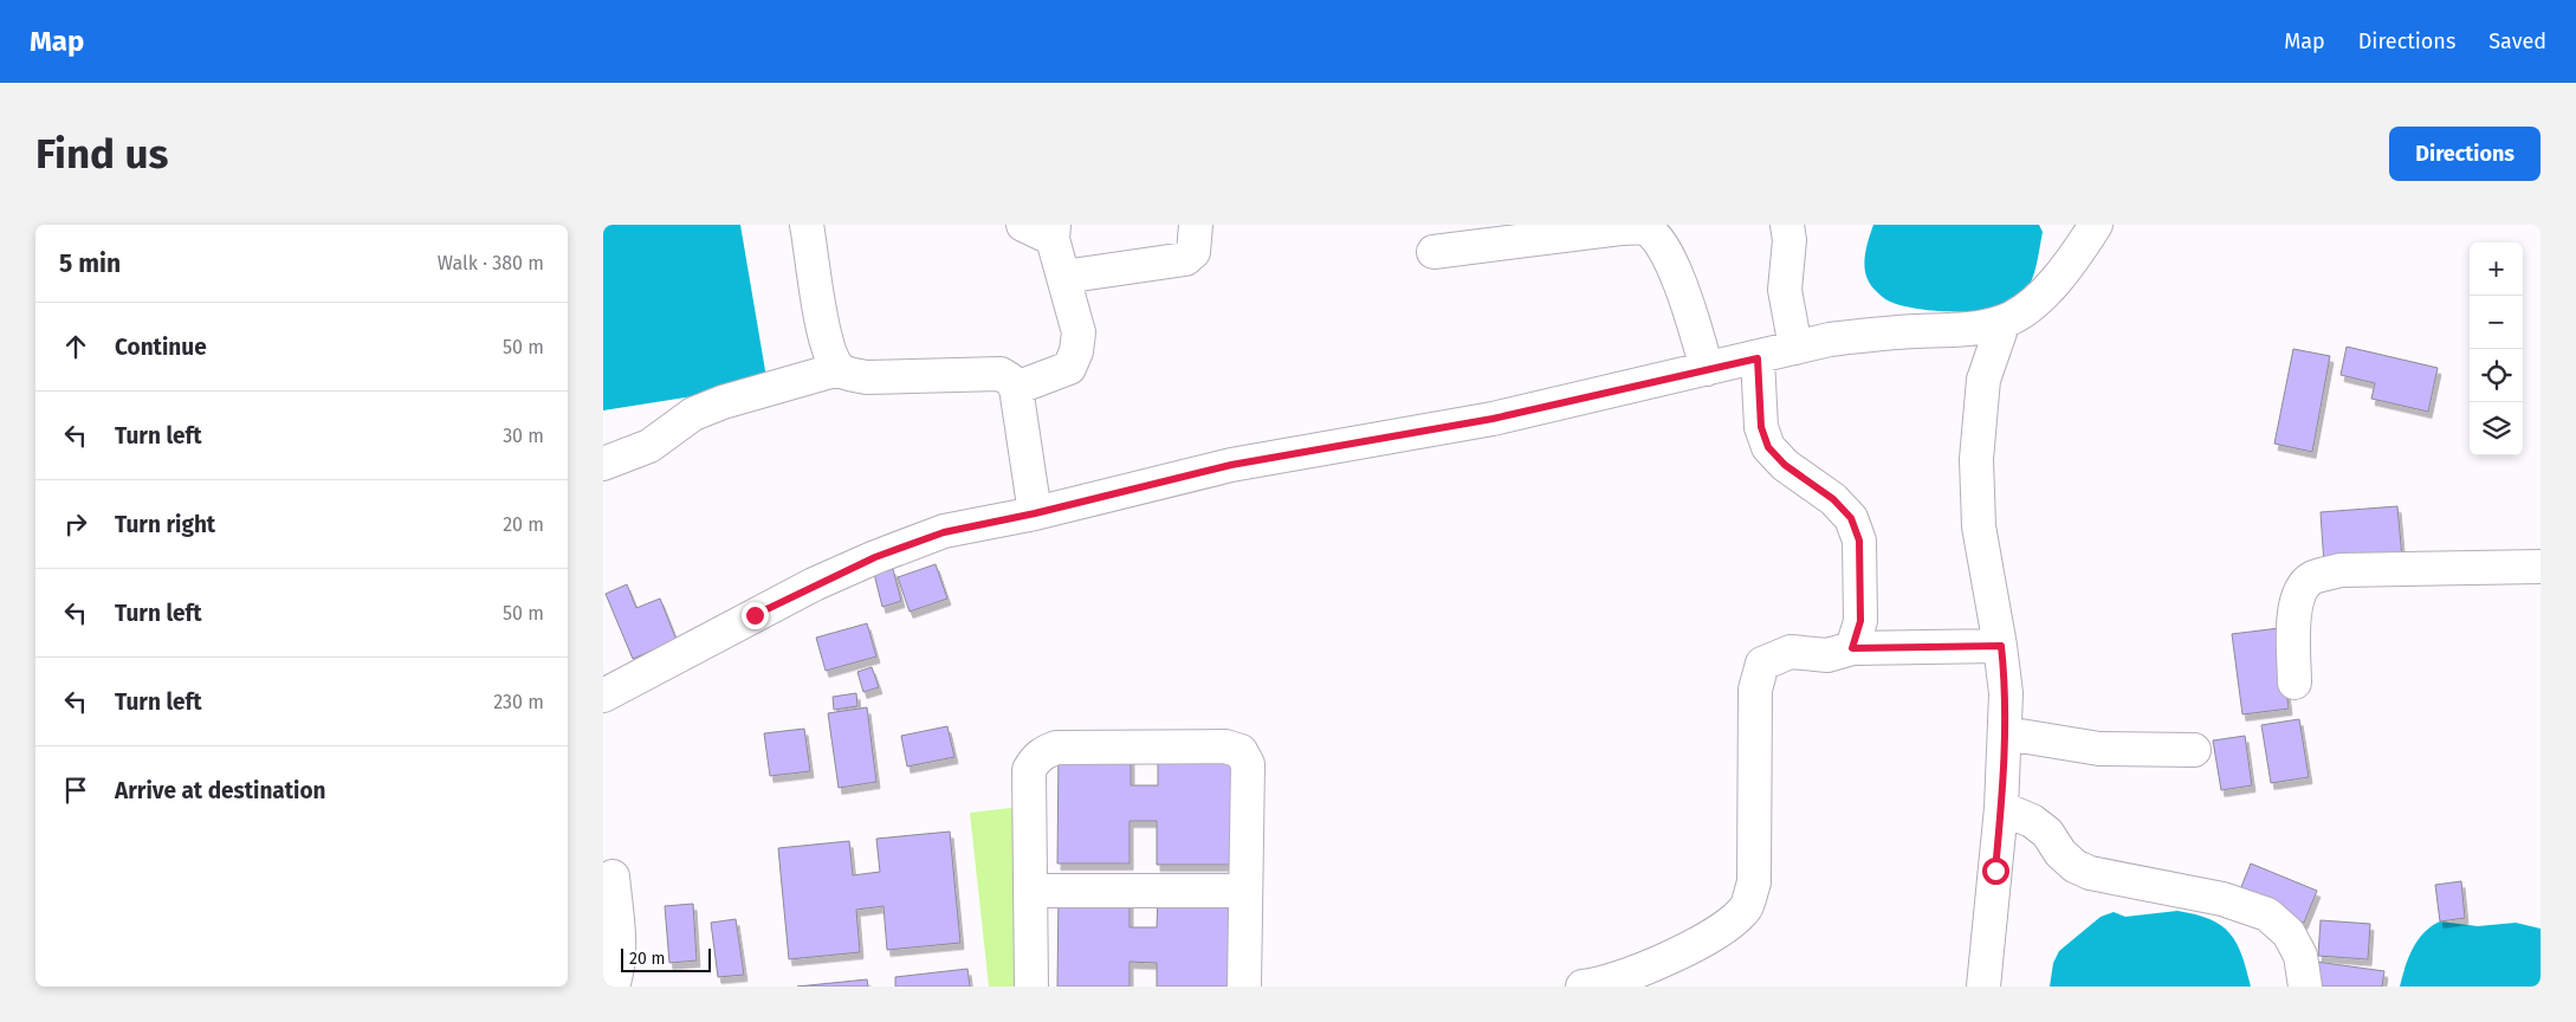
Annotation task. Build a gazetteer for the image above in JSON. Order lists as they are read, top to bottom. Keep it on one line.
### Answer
{"scale_bar":"20 m","page":{"header":"Map","nav":["Map","Directions","Saved"],"buttons":"Directions","title":"Find us","heading":["5 min","Walk · 380 m"],"map_buttons":["+","−"],"list":[["Continue","50 m"],["Turn left","30 m"],["Turn right","20 m"],["Turn left","50 m"],["Turn left","230 m"],"Arrive at destination"],"scale":"20 m"}}
